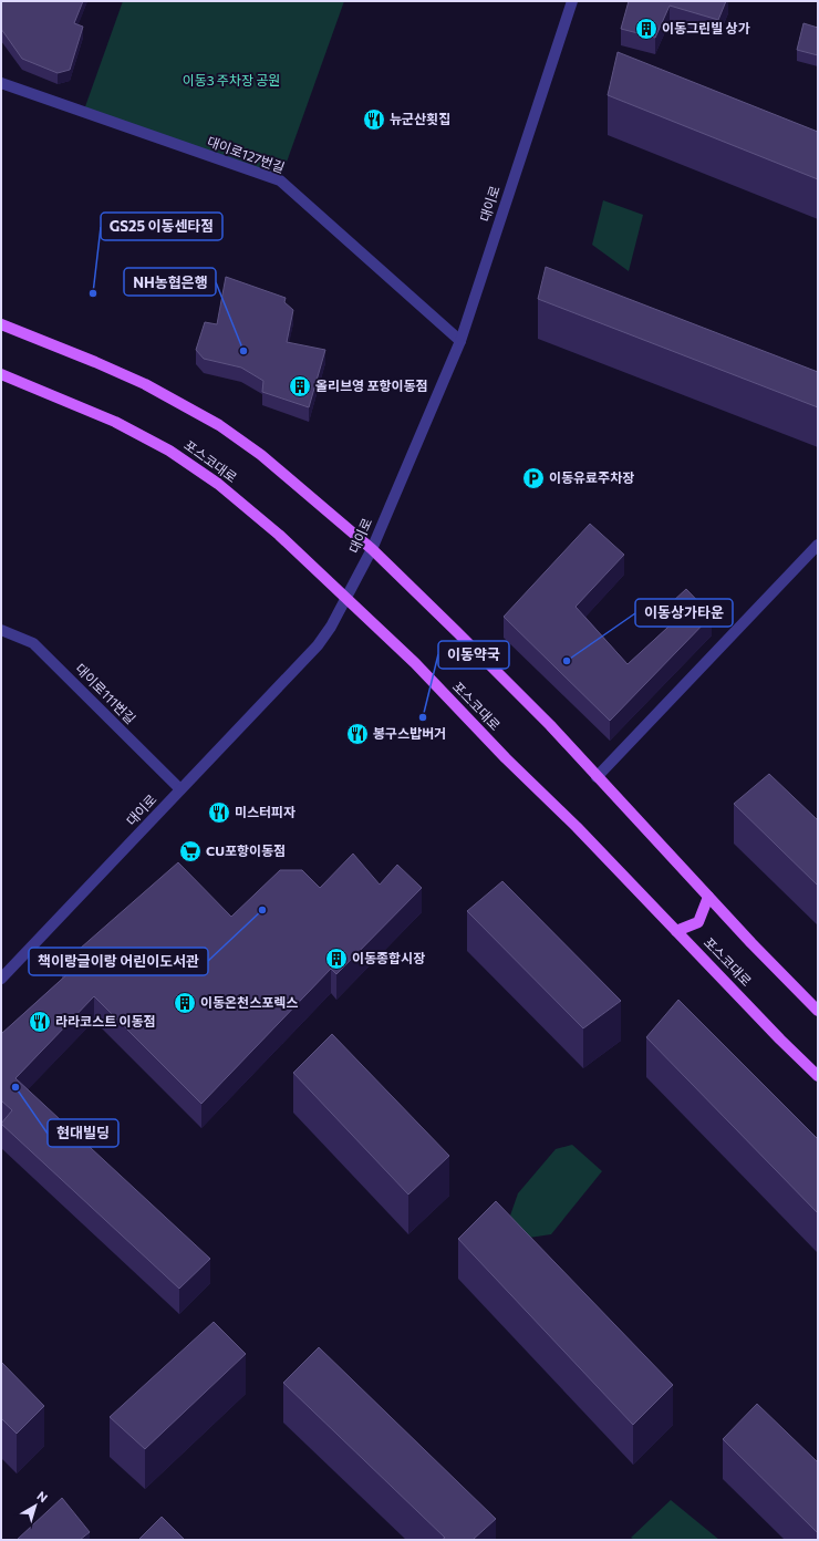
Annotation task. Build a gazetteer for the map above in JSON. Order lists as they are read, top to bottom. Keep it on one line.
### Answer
{"streets":{"main road":["포스코대로"],"street":["대이로127번길","대이로","대이로111번길"]},"crossings":[["대이로127번길","대이로"],["대이로","포스코대로"],["대이로","대이로111번길"]],"parks":["이동3 주차장 공원"],"places":{"building":["이동그린빌 상가","올리브영 포항이동점","이동종합시장","이동온천스포렉스"],"restaurant":["뉴군산횟집","봉구스밥버거","미스터피자","라라코스트 이동점"],"other":["GS25 이동센타점","NH농협은행","이동상가타운","이동약국","책이랑글이랑 어린이도서관","현대빌딩"],"parking":["이동유료주차장"],"supermarket":["CU포항이동점"]},"north":"top right"}
